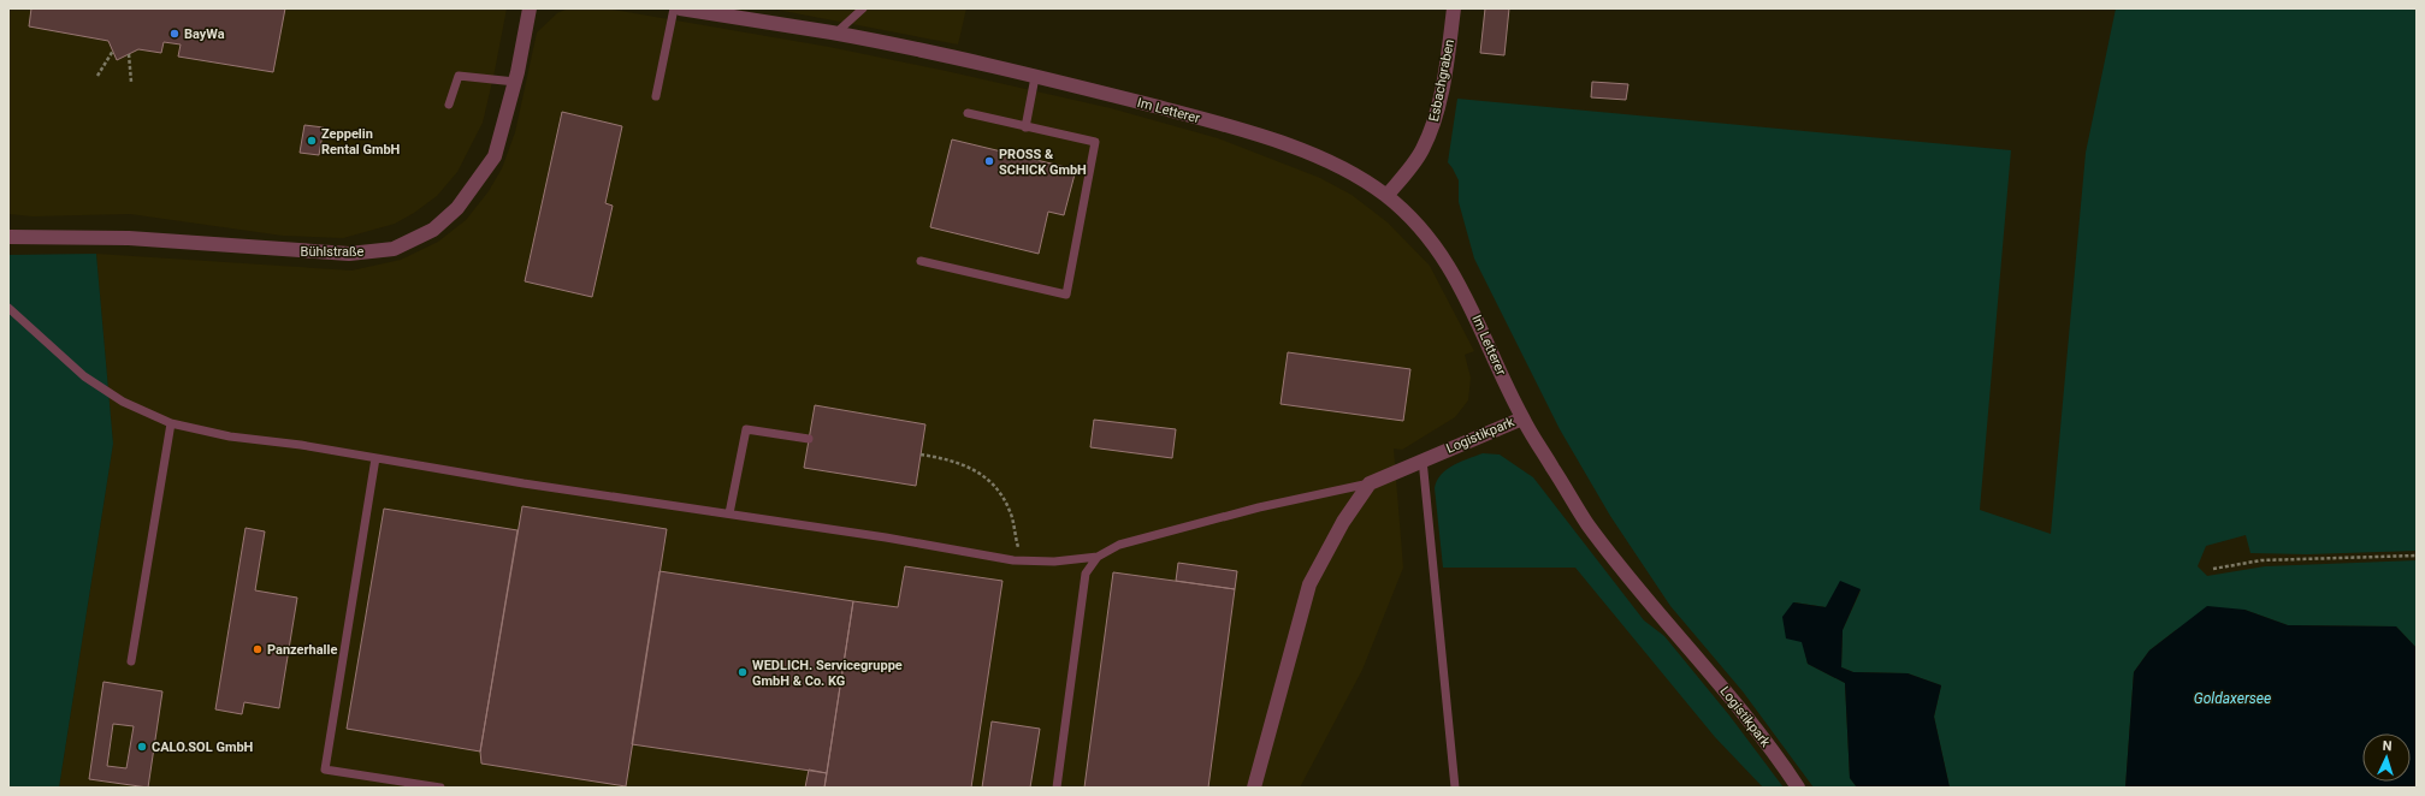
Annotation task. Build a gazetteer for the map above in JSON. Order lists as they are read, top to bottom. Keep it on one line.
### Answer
{"streets":{"street":["Esbachgraben","Im Letterer","Bühlstraße","Logistikpark"]},"crossings":[["Esbachgraben","Im Letterer"],["Im Letterer","Logistikpark"]],"water":["Goldaxersee"],"places":["BayWa","Zeppelin Rental GmbH","PROSS & SCHICK GmbH","Panzerhalle","WEDLICH. Servicegruppe GmbH & Co. KG","CALO.SOL GmbH"],"north":"top"}
